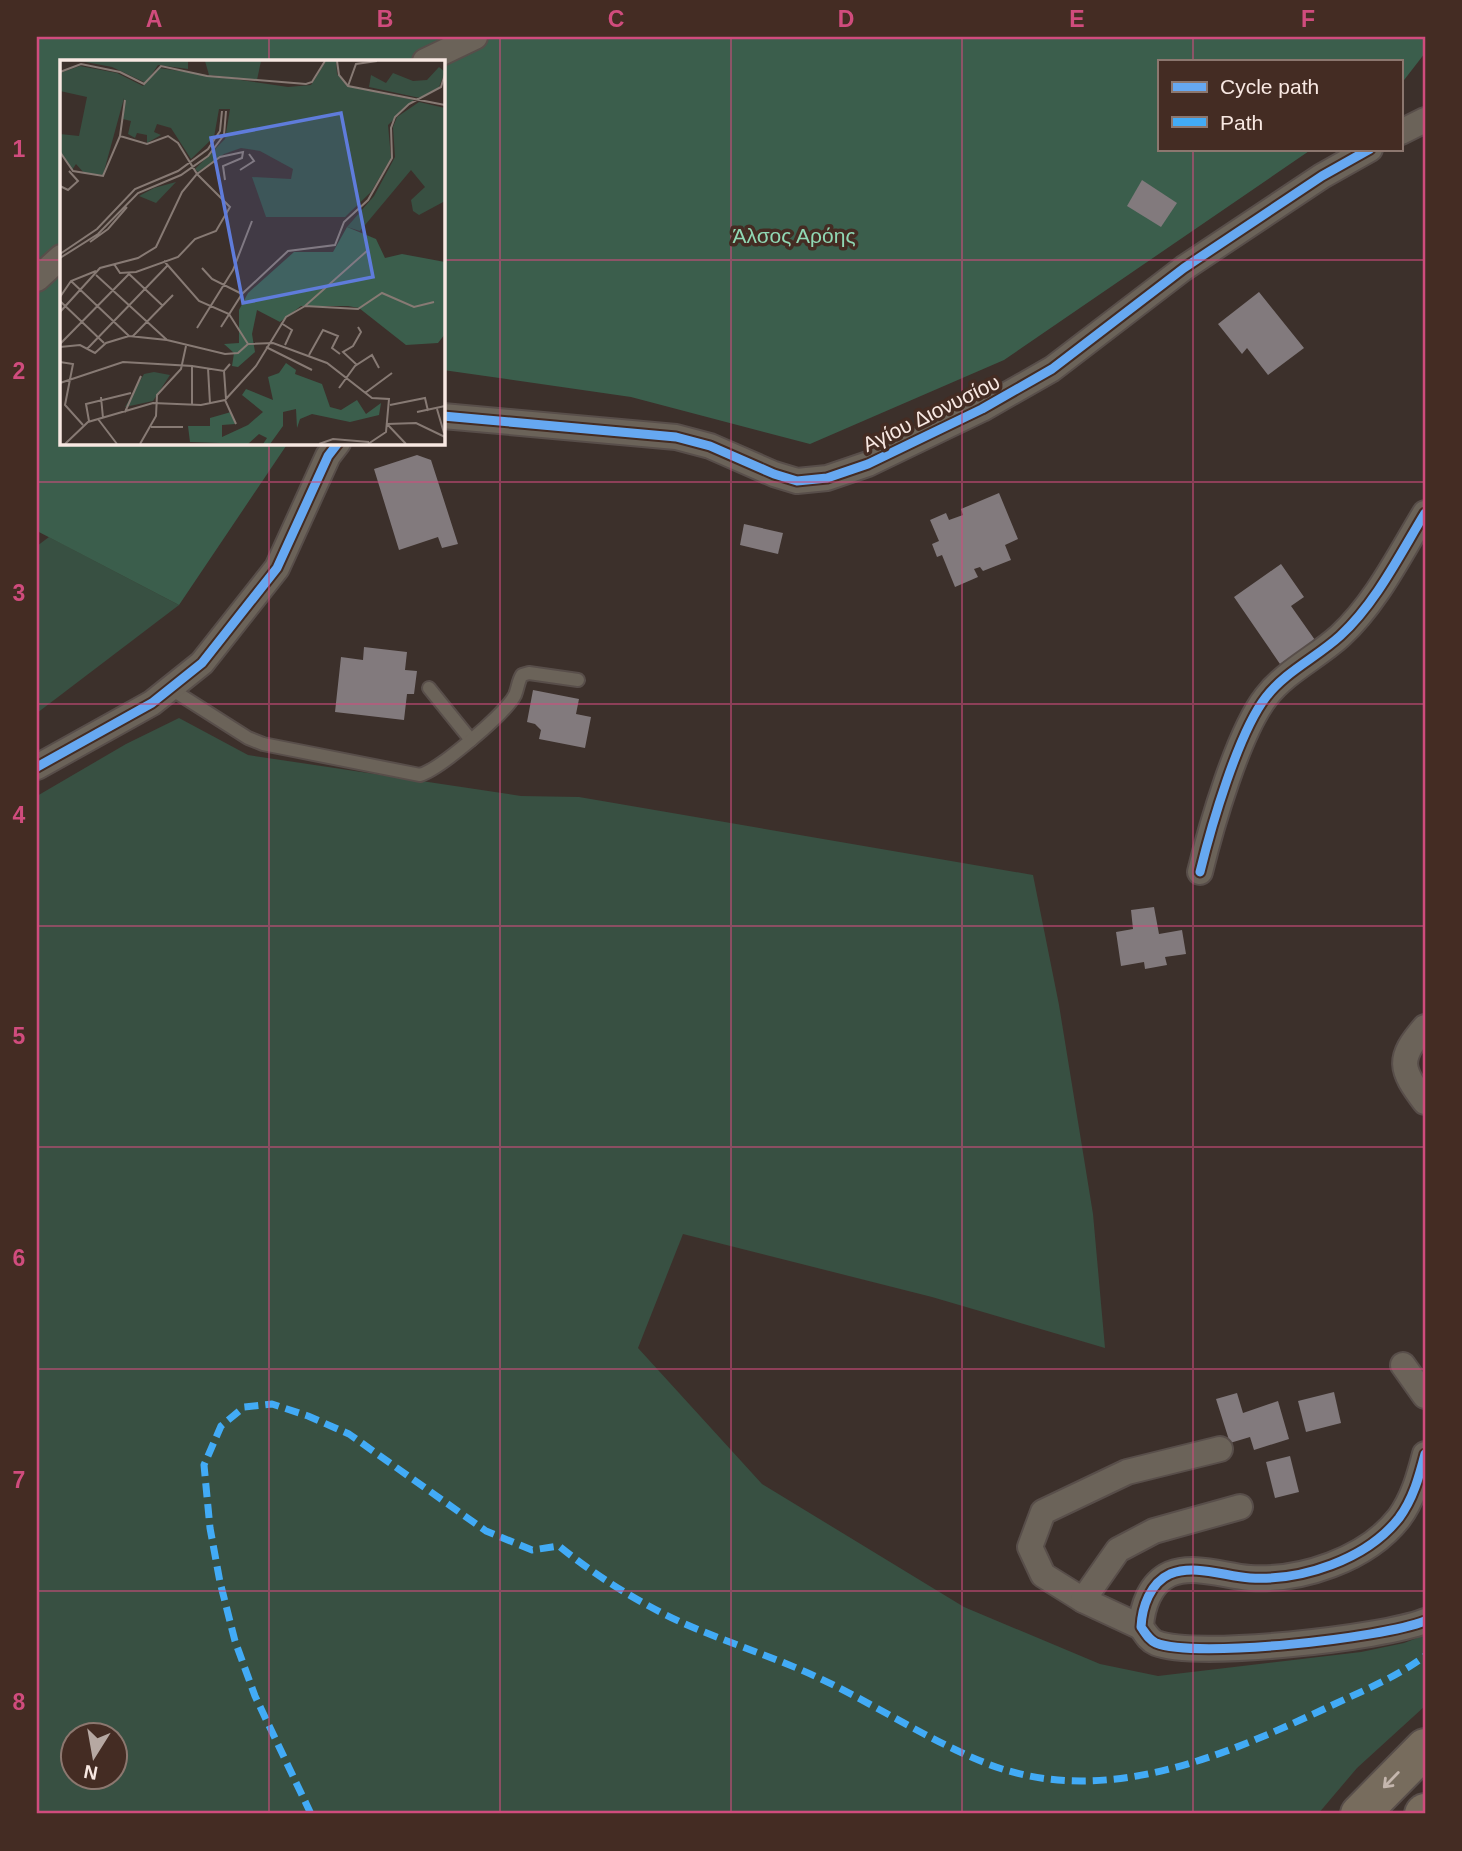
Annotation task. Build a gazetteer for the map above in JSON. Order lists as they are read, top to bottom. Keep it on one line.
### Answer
{"streets":{"street":["Αγίου Διονυσίου"]},"parks":["Άλσος Αρόης"],"legend":["Cycle path","Path"],"north":"bottom","grid":{"columns":["A","B","C","D","E","F"],"rows":["1","2","3","4","5","6","7","8"]}}
